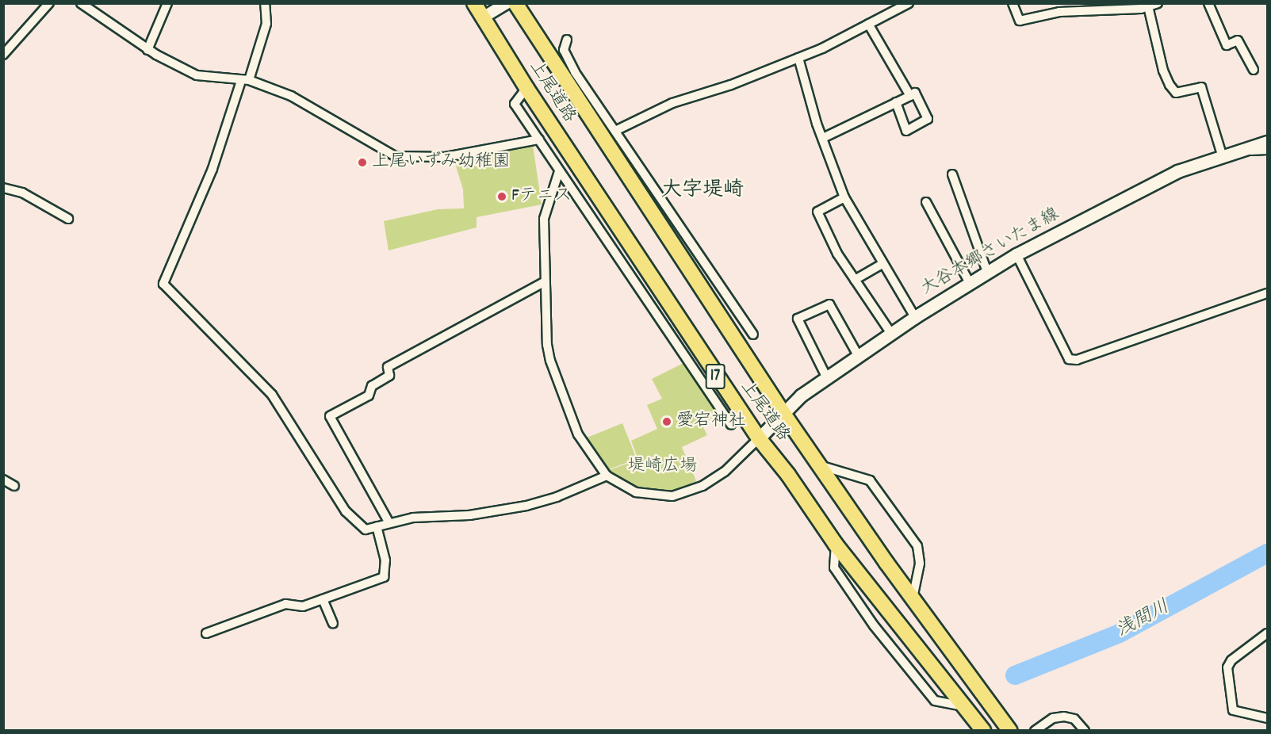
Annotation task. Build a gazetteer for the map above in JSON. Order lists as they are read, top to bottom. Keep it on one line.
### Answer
{"streets":{"highway":["上尾道路","17"],"main road":["大谷本郷さいたま線"]},"crossings":[["上尾道路","大谷本郷さいたま線"]],"districts":["大字堤崎"],"water":["浅間川"],"parks":["堤崎広場"],"places":["上尾いずみ幼稚園","Fテニス","愛宕神社"]}
